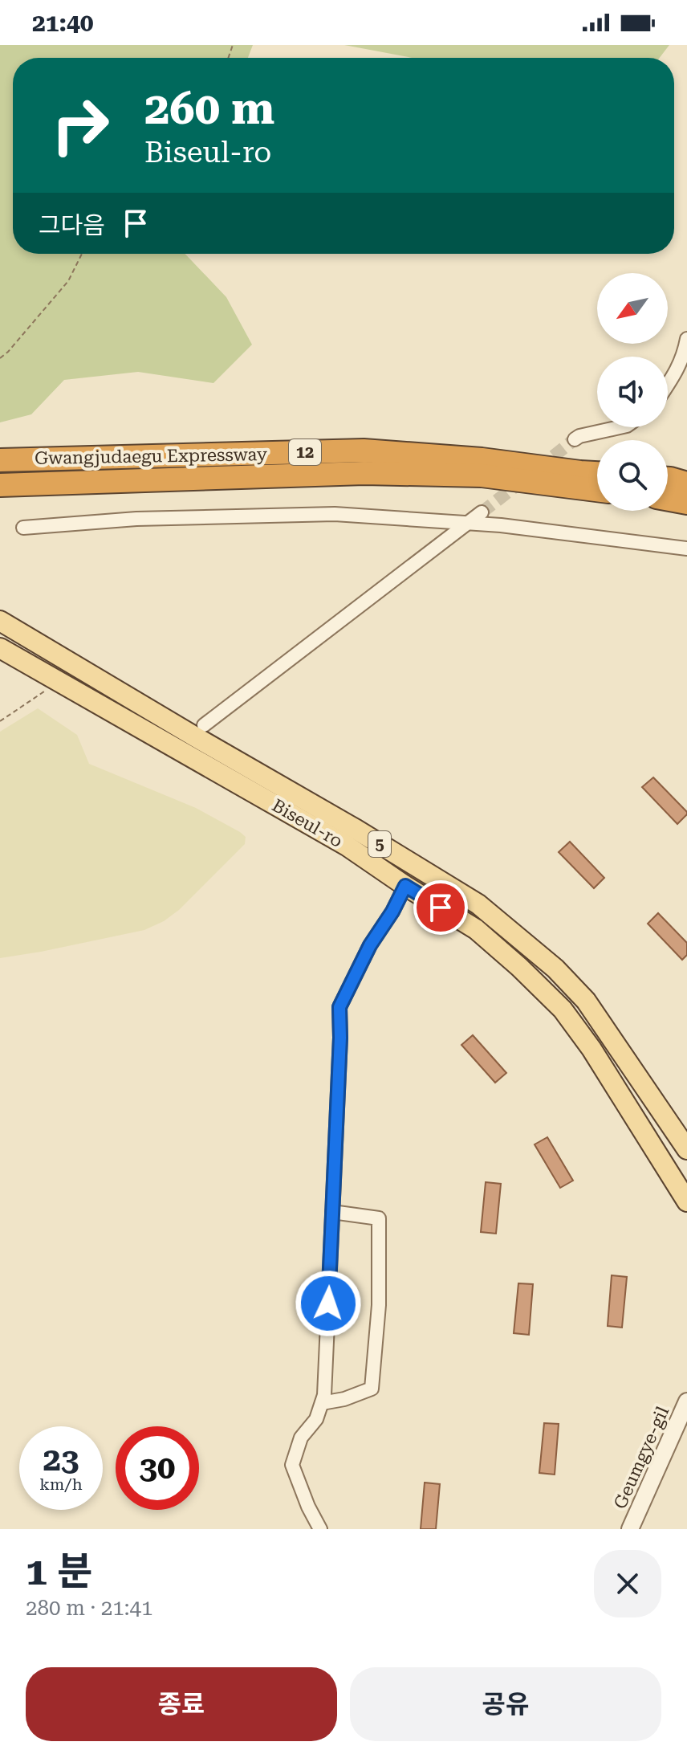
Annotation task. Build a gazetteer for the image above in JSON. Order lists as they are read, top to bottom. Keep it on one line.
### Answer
{"streets":{"highway":["12","Gwangjudaegu Expressway"],"main road":["Biseul-ro","5"],"street":["Geumgye-gil"]},"north":"bottom left","page":{"status":"21:40","turn":["260 m","Biseul-ro"],"then":"그다음","speed":"23 km/h","limit":"30","heading":["1 분","280 m · 21:41"],"buttons":["종료","공유"]}}
